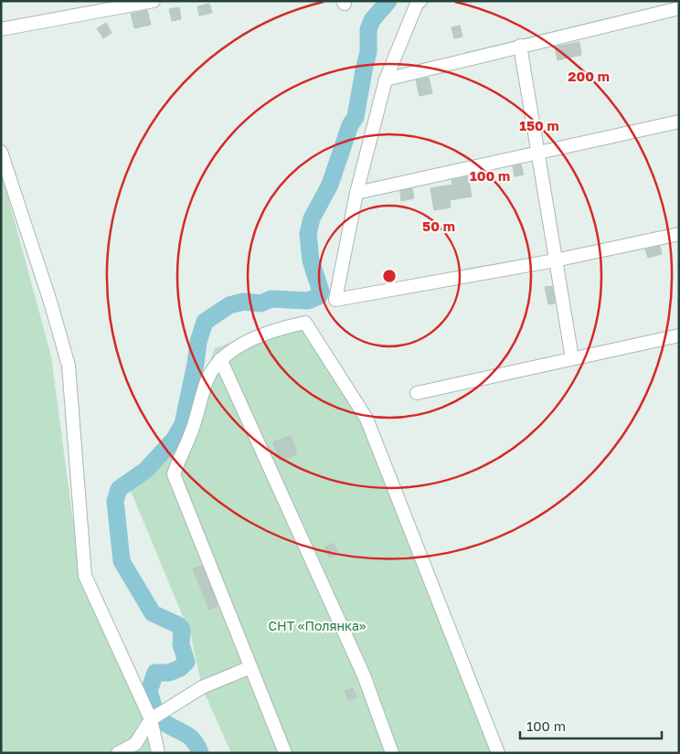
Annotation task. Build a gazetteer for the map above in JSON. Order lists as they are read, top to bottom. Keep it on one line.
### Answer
{"parks":["СНТ «Полянка»"],"scale_bar":"100 m","rings":["200 m","150 m","100 m","50 m"]}
